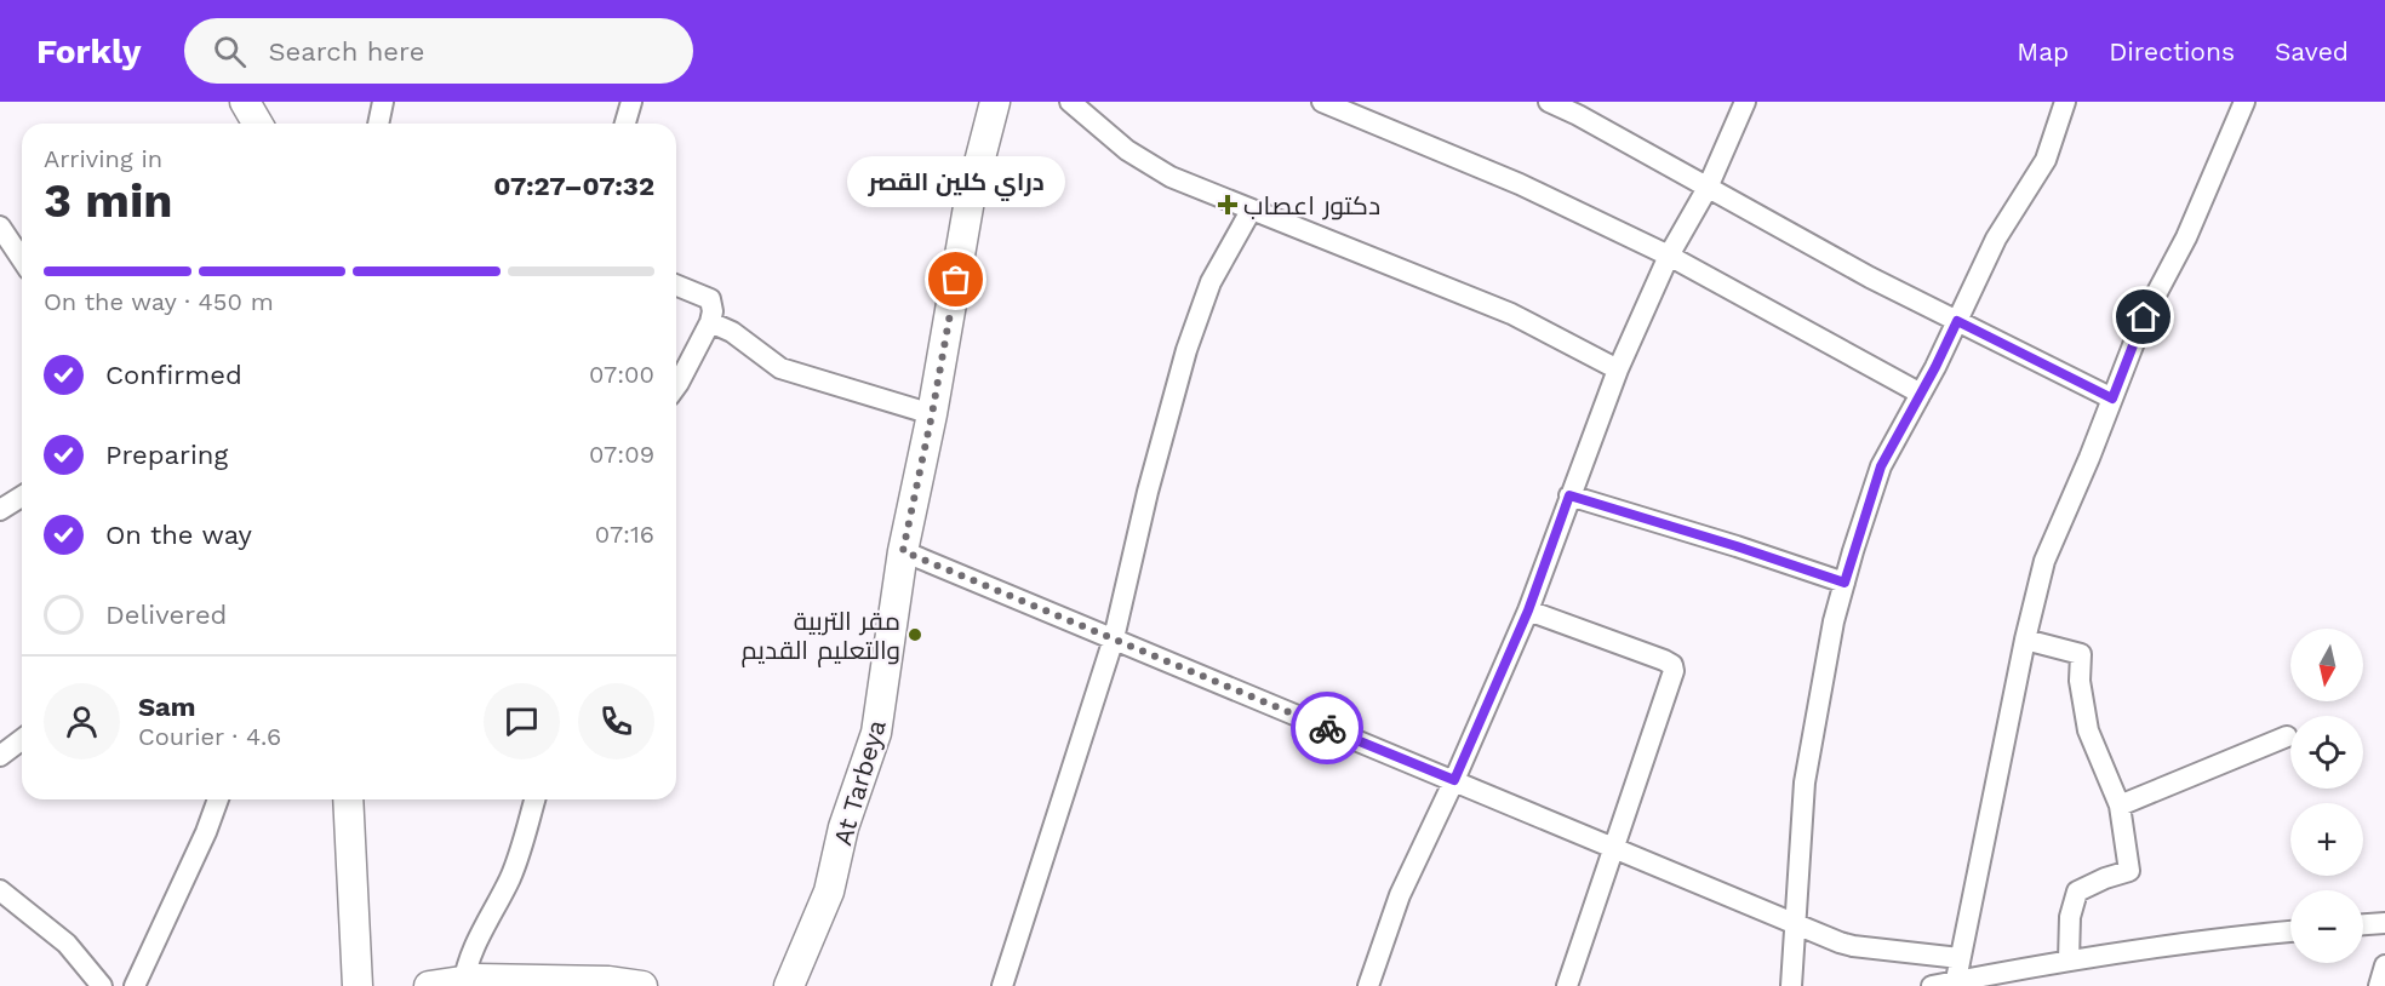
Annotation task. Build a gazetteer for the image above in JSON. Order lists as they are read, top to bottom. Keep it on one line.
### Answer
{"streets":{"street":["At Tarbeya"]},"places":{"health":["دكتور اعصاب"],"other":["دراي كلين القصر","مقر التربية والتعليم القديم"]},"north":"bottom","page":{"header":"Forkly","search":"Search here","nav":["Map","Directions","Saved"],"heading":["3 min","Arriving in","07:27–07:32"],"panel":["Sam","Courier · 4.6"],"bubble":"دراي كلين القصر","bar":"On the way · 450 m","list":[["Confirmed","07:00"],["Preparing","07:09"],["On the way","07:16"],"Delivered"],"map_buttons":["+","−"]}}
